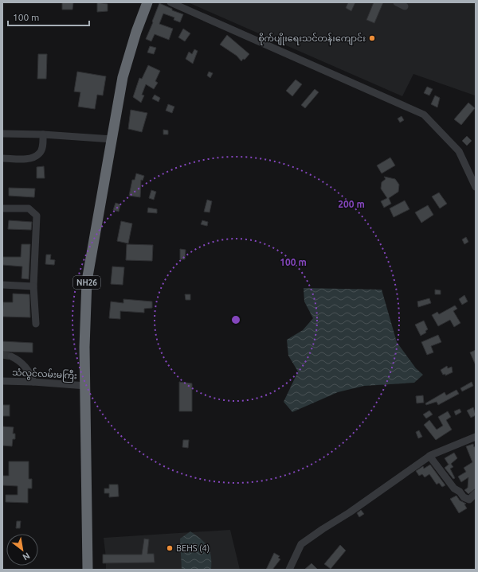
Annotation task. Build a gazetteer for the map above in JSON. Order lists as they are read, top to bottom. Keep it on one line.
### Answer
{"streets":{"highway":["NH26"],"street":["သံလွင်လမ်းမကြီး"]},"crossings":[["NH26","သံလွင်လမ်းမကြီး"]],"places":["စိုက်ပျိုးရေးသင်တန်းကျောင်း","BEHS (4)"],"scale_bar":"100 m","north":"bottom right","rings":["200 m","100 m"]}
